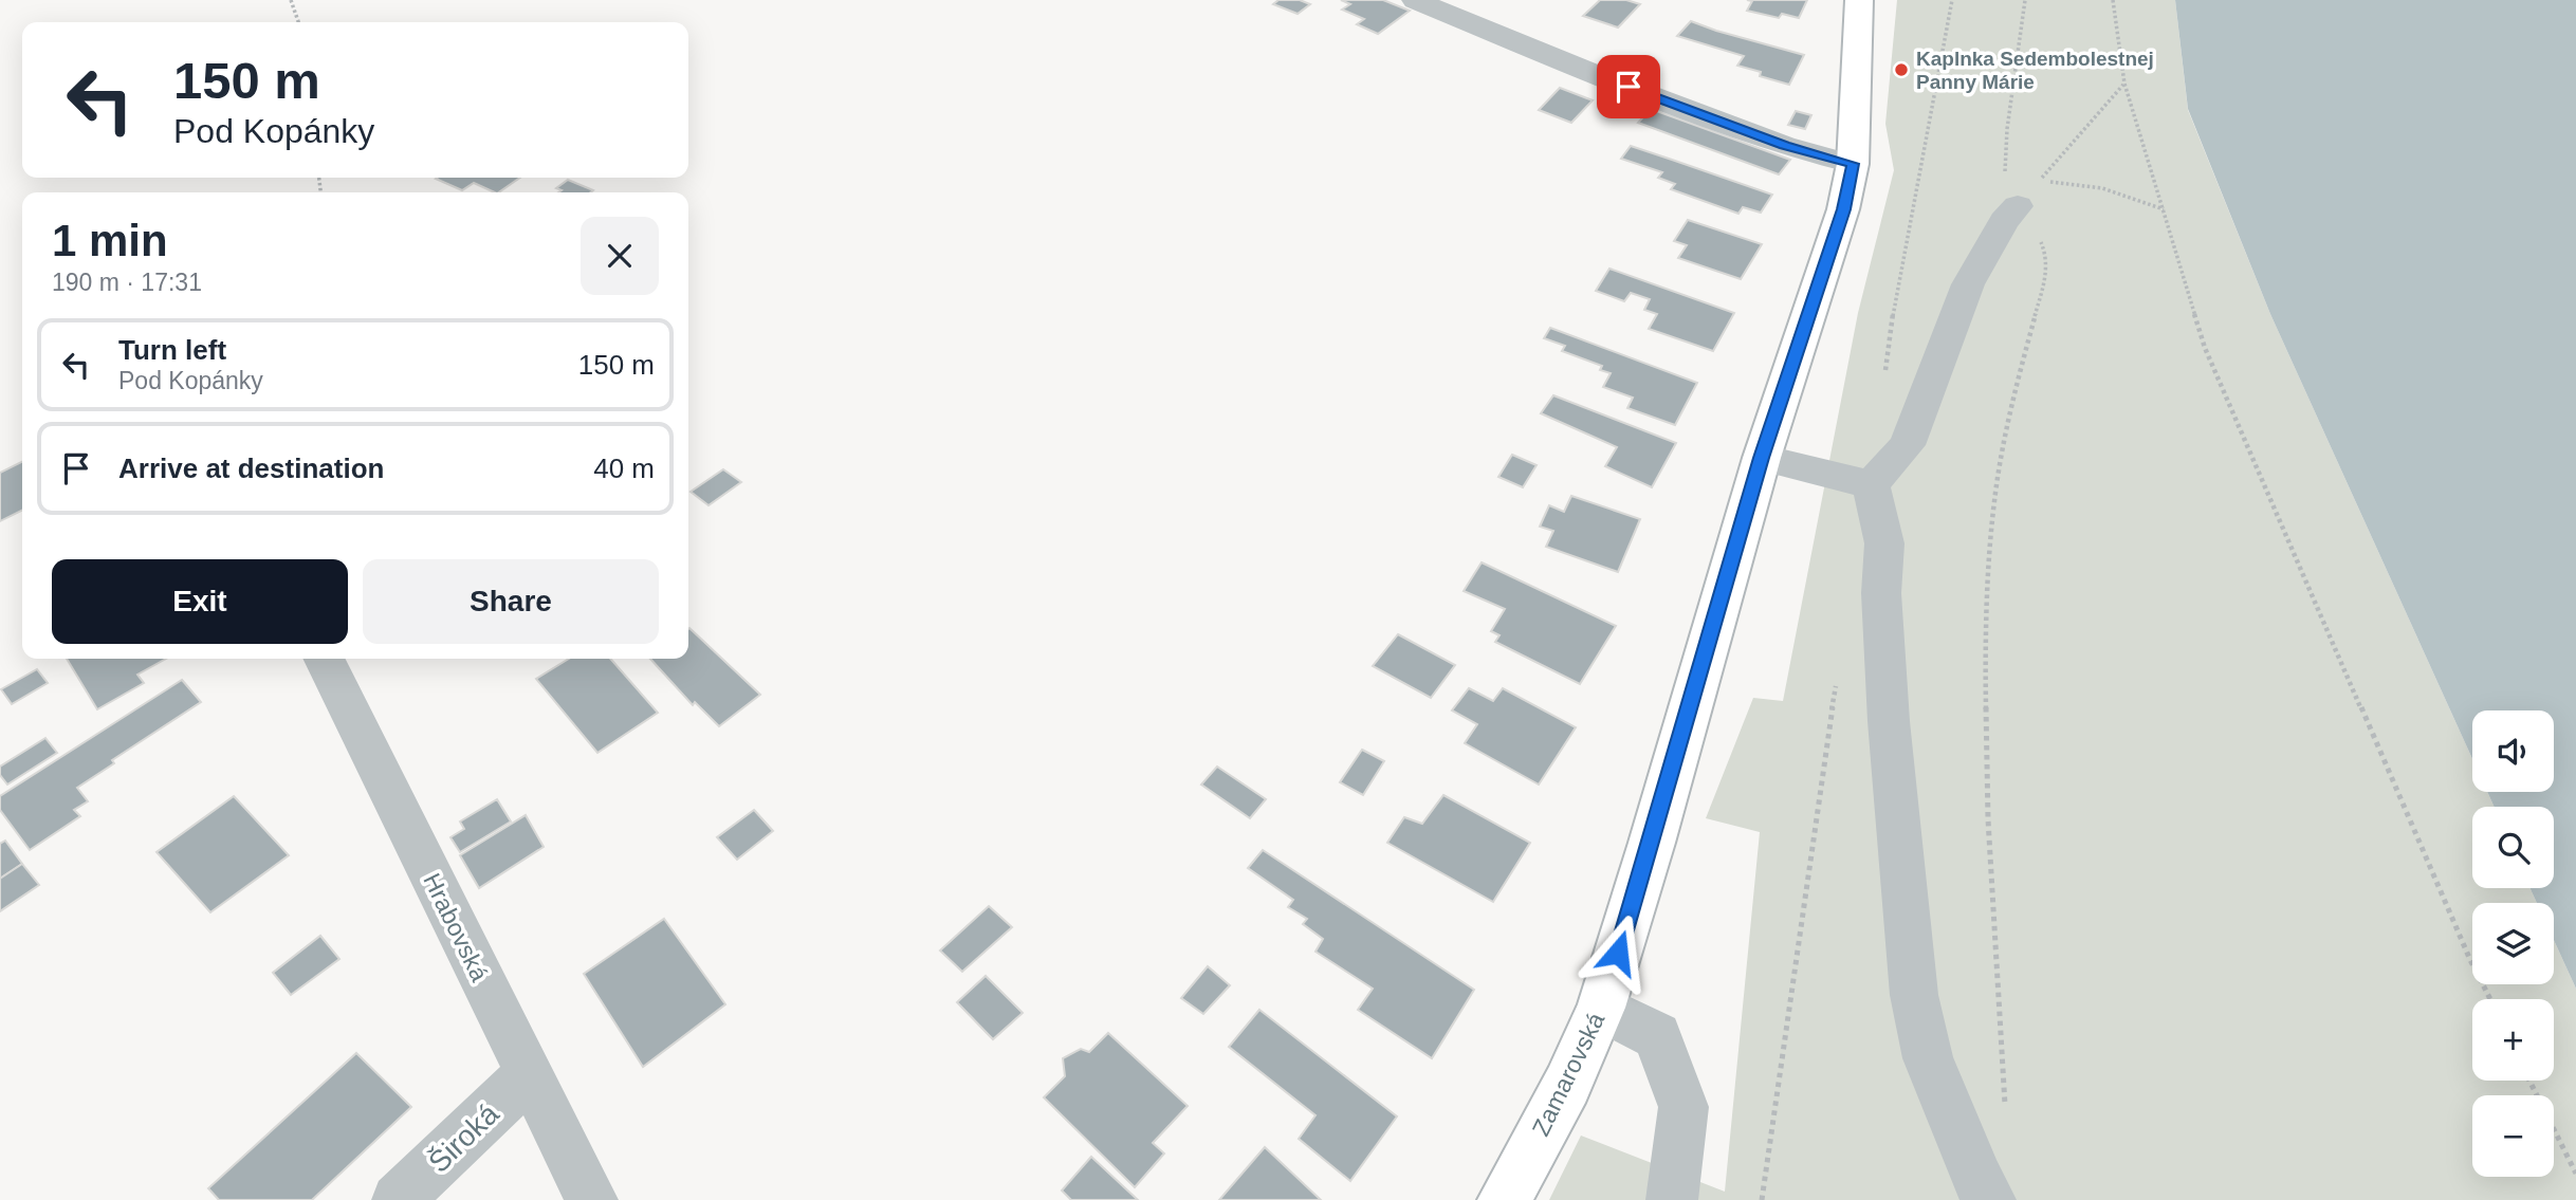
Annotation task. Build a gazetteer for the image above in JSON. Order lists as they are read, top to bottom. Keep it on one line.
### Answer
{"streets":{"main road":["Zamarovská"],"street":["Hrabovská","Široká"]},"crossings":[["Hrabovská","Široká"]],"places":["Kaplnka Sedembolestnej Panny Márie"],"page":{"turn":["150 m","Pod Kopánky"],"heading":["1 min","190 m · 17:31"],"list":[{"name":"Turn left","note":"Pod Kopánky","value":"150 m"},{"name":"Arrive at destination","value":"40 m"}],"buttons":["Exit","Share"],"map_buttons":["+","−"]}}
